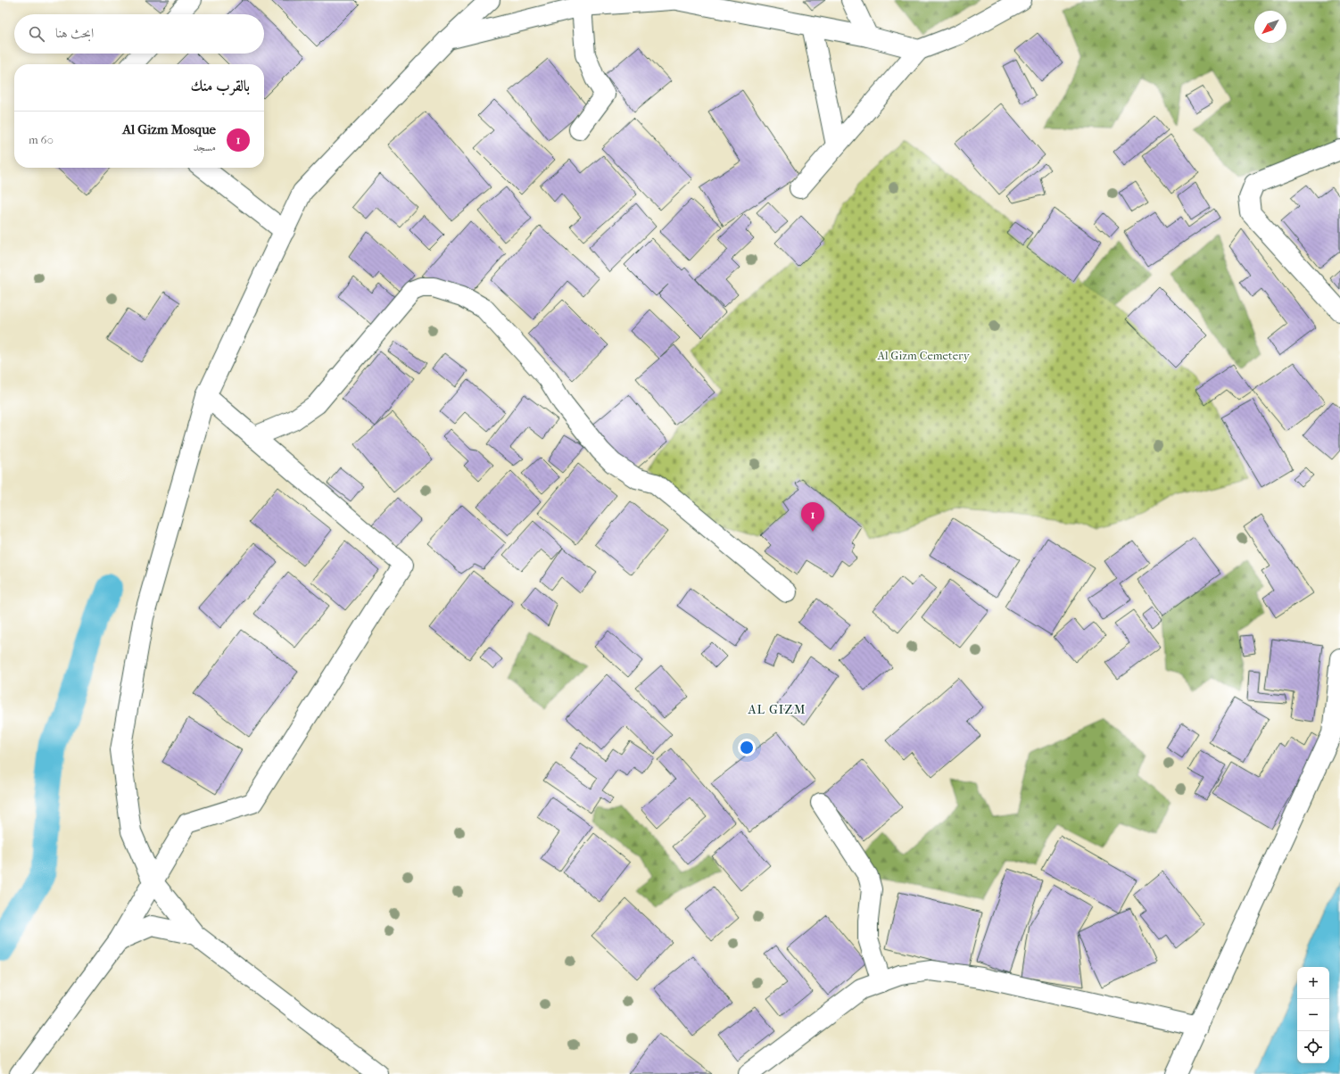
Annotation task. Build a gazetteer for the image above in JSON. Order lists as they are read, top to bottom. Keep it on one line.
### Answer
{"districts":["AL GIZM"],"parks":["Al Gizm Cemetery"],"north":"bottom left","page":{"search":"ابحث هنا","heading":"بالقرب منك","list":[{"mark":"1","name":"Al Gizm Mosque","note":"مسجد","value":"60 m"}],"pins":"1","map_buttons":["+","−"]}}
